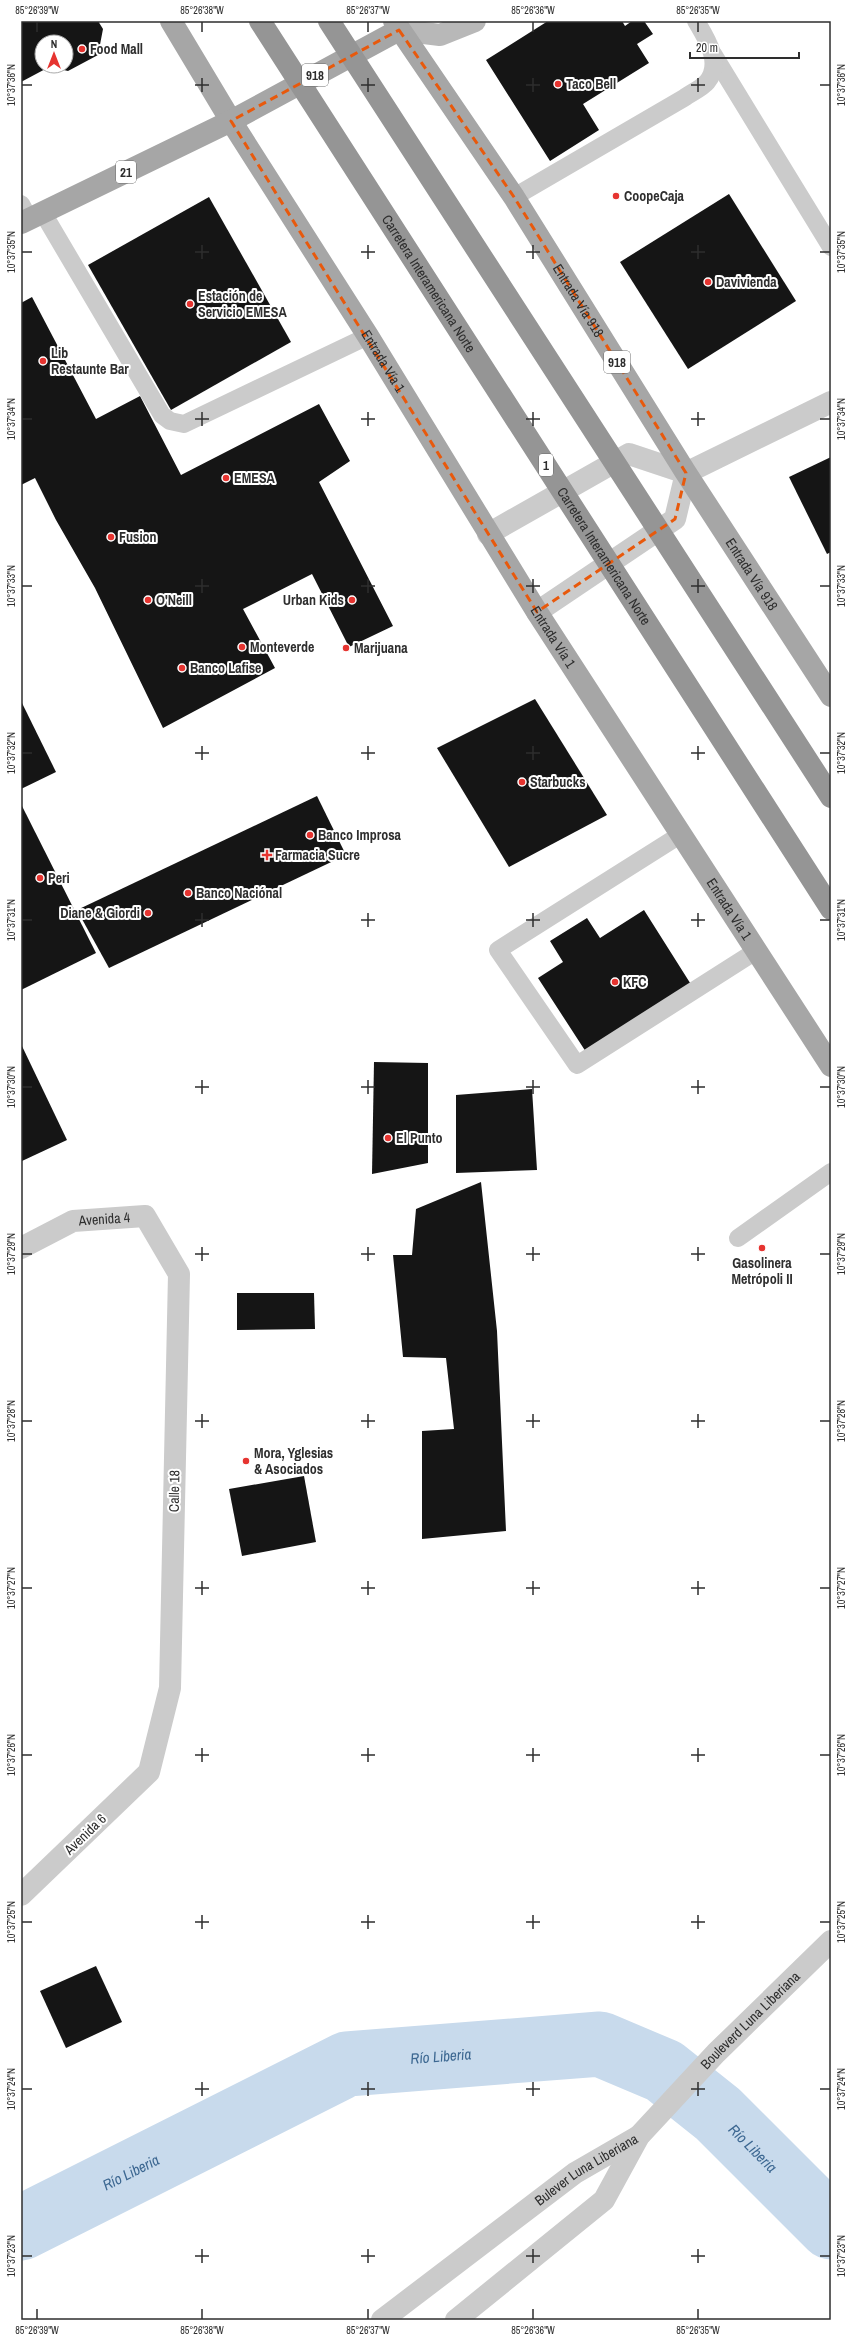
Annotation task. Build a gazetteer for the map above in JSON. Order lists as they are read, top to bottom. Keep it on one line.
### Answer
{"streets":{"highway":["Carretera Interamericana Norte","1"],"main road":["918","21","Entrada Vía 918","Entrada Vía 1"],"street":["Avenida 4","Calle 18","Avenida 6","Bouleverd Luna Liberiana","Bulever Luna Liberiana"]},"crossings":[["918","21"],["918","Entrada Vía 918"],["918","Entrada Vía 1"],["21","Entrada Vía 1"],["Avenida 4","Calle 18"],["Calle 18","Avenida 6"],["Bouleverd Luna Liberiana","Bulever Luna Liberiana"]],"water":["Río Liberia"],"places":{"other":["Food Mall","Taco Bell","CoopeCaja","Davivienda","Estación de Servicio EMESA","Lib Restaunte Bar","EMESA","Fusion","O'Neill","Urban Kids","Monteverde","Marijuana","Banco Lafise","Starbucks","Banco Improsa","Peri","Banco Naciónal","Diane & Giordi","KFC","El Punto","Gasolinera Metrópoli II","Mora, Yglesias & Asociados"],"health":["Farmacia Sucre"]},"scale_bar":"20 m","north":"top","coordinates":["85°26'39\"W","85°26'38\"W","85°26'37\"W","85°26'36\"W","85°26'35\"W","10°37'36\"N","10°37'35\"N","10°37'34\"N","10°37'33\"N","10°37'32\"N","10°37'31\"N","10°37'30\"N","10°37'29\"N","10°37'28\"N","10°37'27\"N","10°37'26\"N","10°37'25\"N","10°37'24\"N","10°37'23\"N"]}
